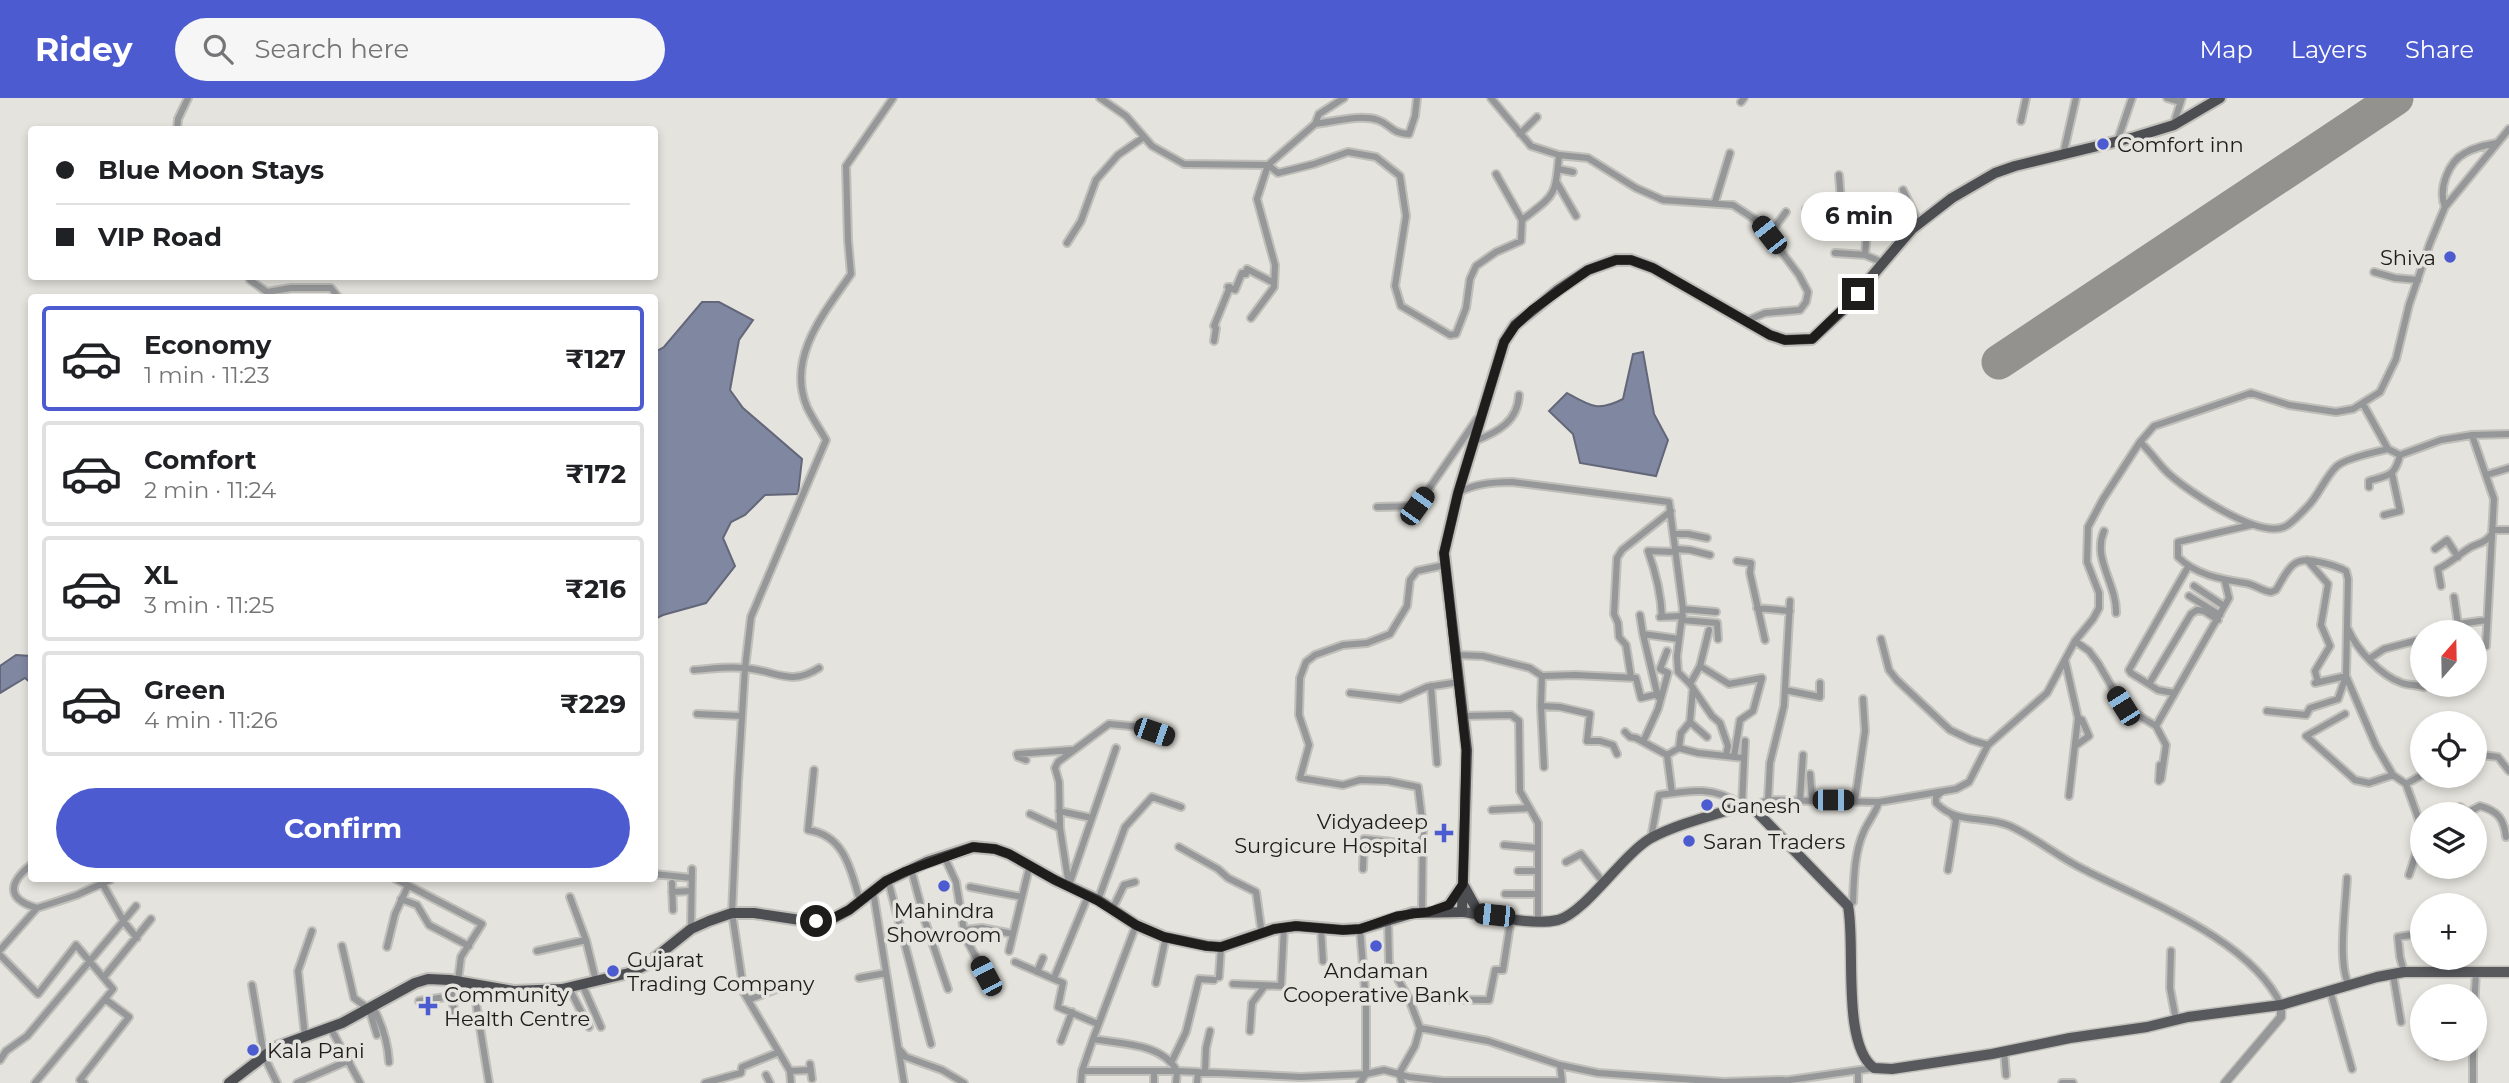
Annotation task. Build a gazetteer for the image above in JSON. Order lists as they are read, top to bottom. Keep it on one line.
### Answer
{"places":{"other":["Comfort inn","Shiva","Ganesh","Saran Traders","Mahindra Showroom","Andaman Cooperative Bank","Gujarat Trading Company","Kala Pani"],"health":["Vidyadeep Surgicure Hospital","Community Health Centre"]},"north":"top","page":{"header":"Ridey","search":"Search here","nav":["Map","Layers","Share"],"banner":["Blue Moon Stays","VIP Road"],"bubble":"6 min","list":[{"name":"Economy","note":"1 min · 11:23","value":"₹127"},{"name":"Comfort","note":"2 min · 11:24","value":"₹172"},{"name":"XL","note":"3 min · 11:25","value":"₹216"},{"name":"Green","note":"4 min · 11:26","value":"₹229"}],"map_buttons":["+","−"],"buttons":"Confirm"}}
